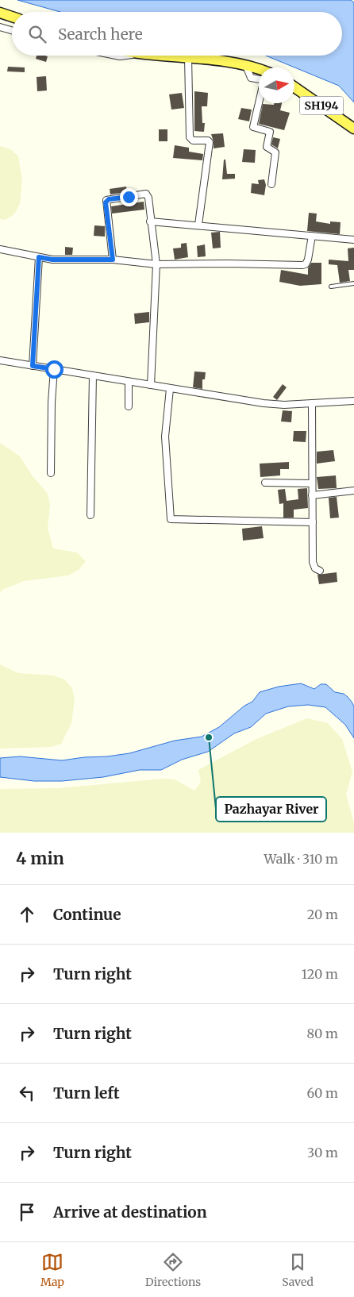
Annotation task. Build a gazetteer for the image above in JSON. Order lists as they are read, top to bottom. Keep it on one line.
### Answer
{"streets":{"main road":["SH194"]},"places":["Pazhayar River"],"north":"right","page":{"search":"Search here","heading":["4 min","Walk · 310 m"],"list":[["Continue","20 m"],["Turn right","120 m"],["Turn right","80 m"],["Turn left","60 m"],["Turn right","30 m"],"Arrive at destination"],"nav":["Map","Directions","Saved"]}}
